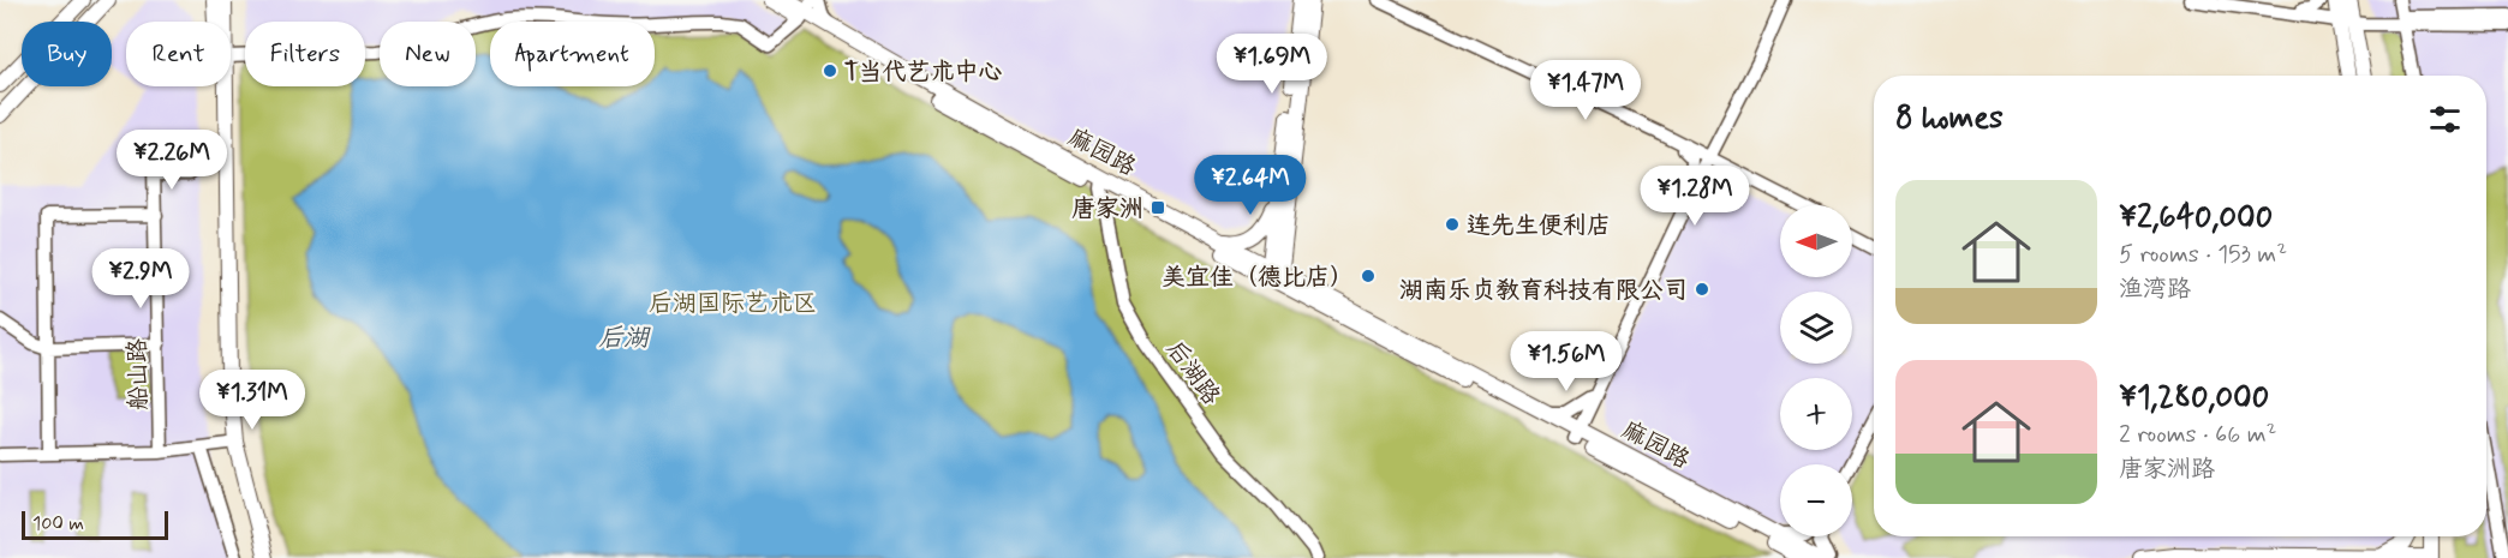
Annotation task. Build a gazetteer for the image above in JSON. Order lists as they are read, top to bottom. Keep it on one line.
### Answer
{"streets":{"main road":["麻园路"],"street":["后湖路","船山路"]},"crossings":[["麻园路","后湖路"]],"water":["后湖"],"parks":["后湖国际艺术区"],"places":{"other":["T当代艺术中心","连先生便利店","美宜佳（德比店）","湖南乐贞教育科技有限公司"],"transit":["唐家洲"]},"scale_bar":"100 m","north":"left","page":{"chip":["Buy","Rent","Filters","New","Apartment"],"price":["¥1.69M","¥1.47M","¥2.26M","¥2.64M","¥1.28M","¥2.9M","¥1.56M","¥1.31M"],"heading":"8 homes","list":[{"name":"¥2,640,000","note":"5 rooms · 153 m² · 渔湾路"},{"name":"¥1,280,000","note":"2 rooms · 66 m² · 唐家洲路"}],"map_buttons":["+","−"],"scale":"100 m"}}
